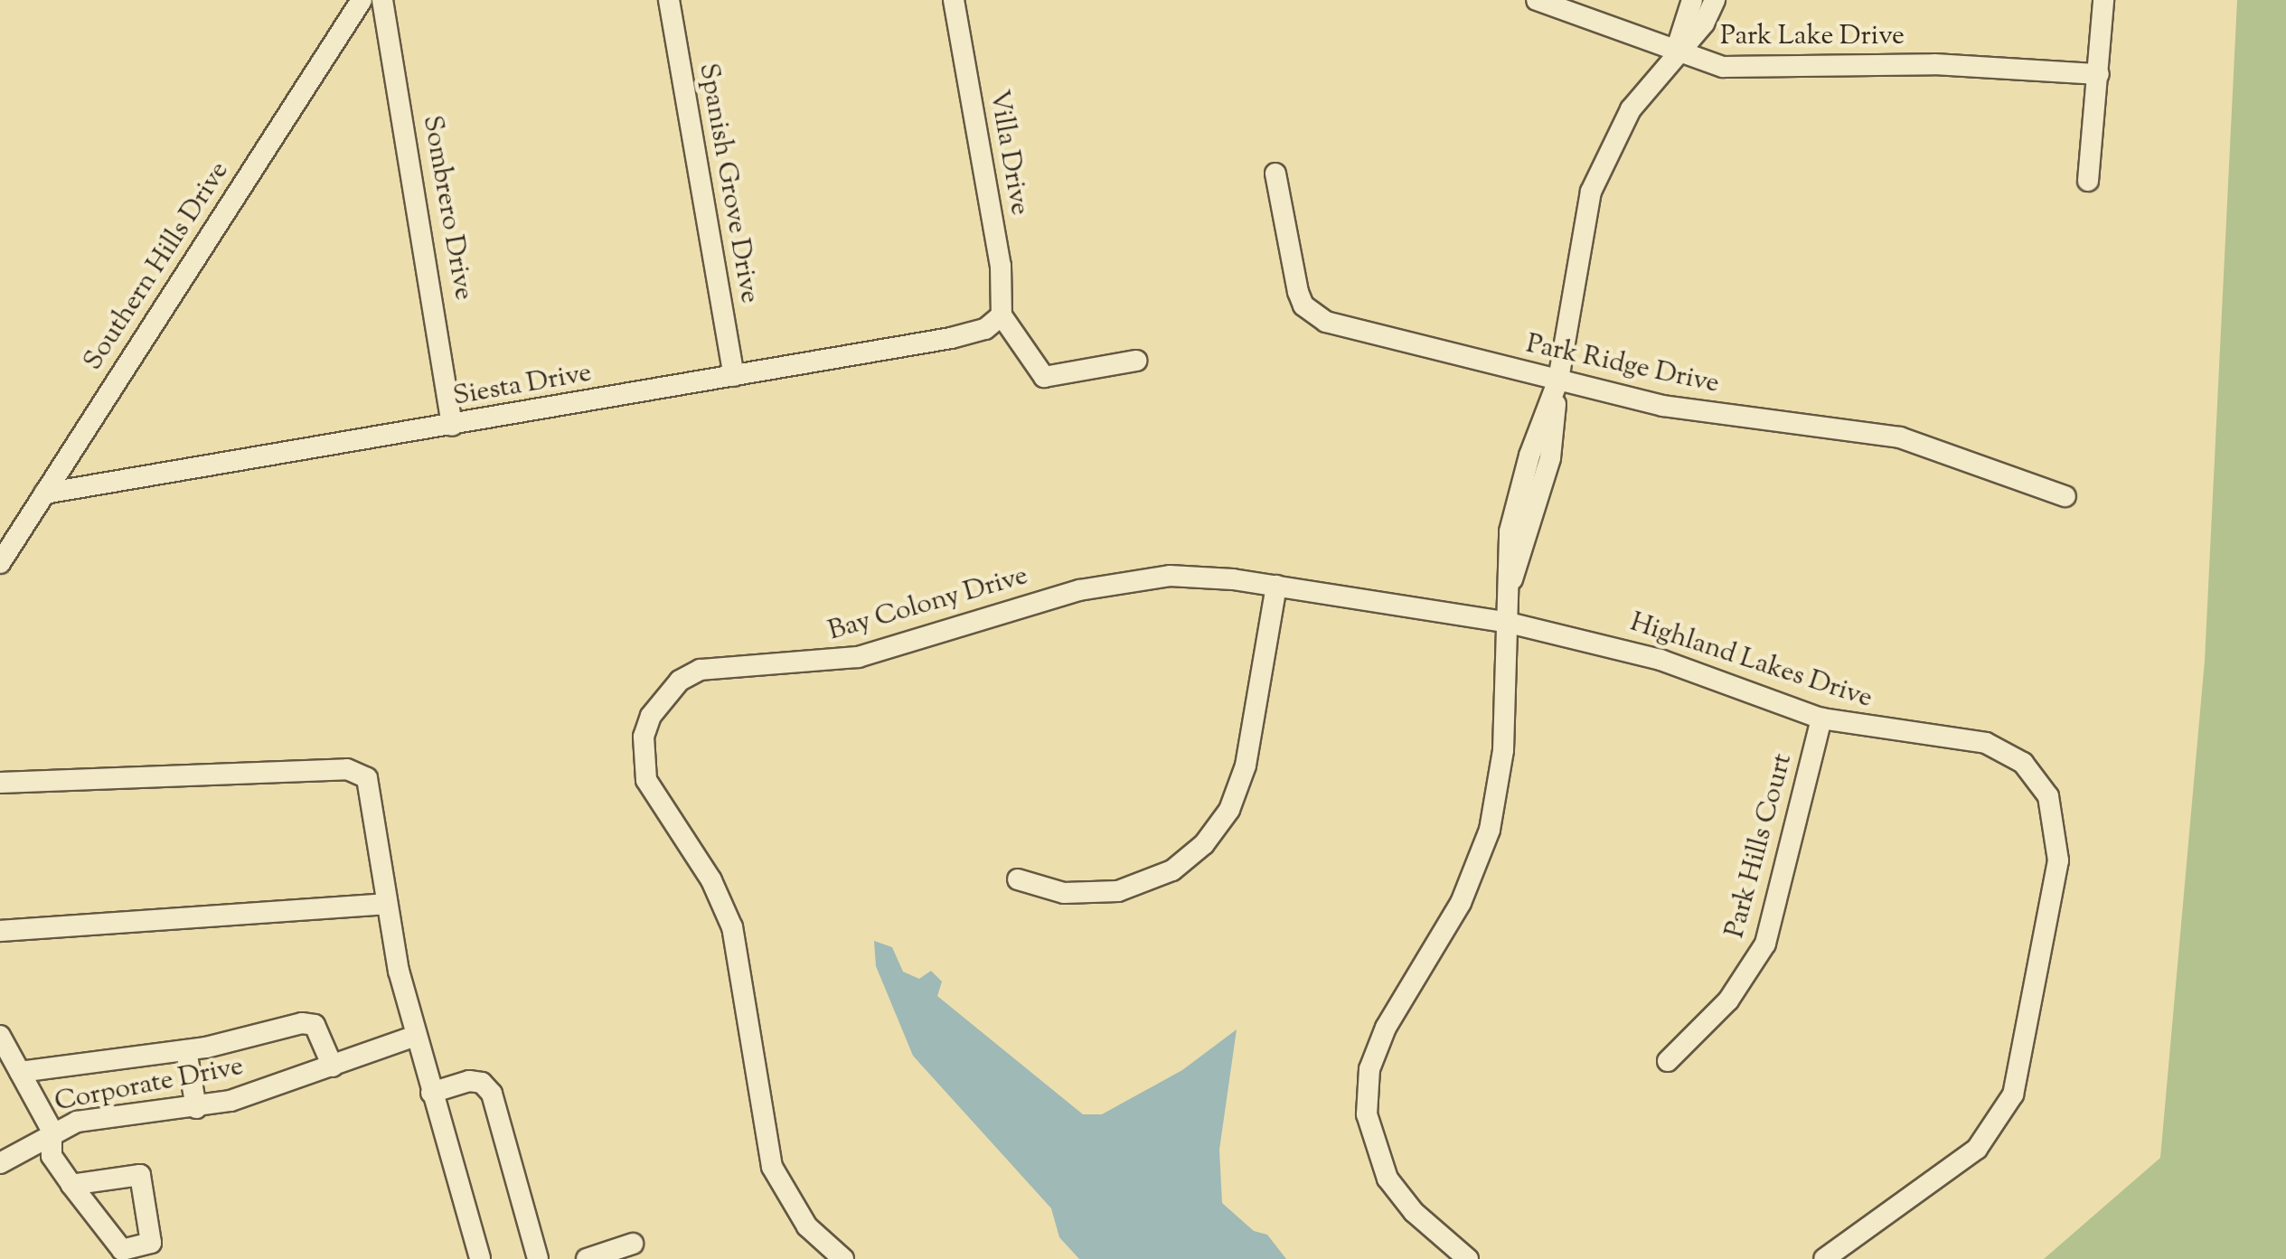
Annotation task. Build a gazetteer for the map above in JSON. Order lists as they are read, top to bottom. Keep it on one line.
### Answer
{"streets":{"street":["Park Lake Drive","Villa Drive","Spanish Grove Drive","Sombrero Drive","Southern Hills Drive","Park Ridge Drive","Siesta Drive","Bay Colony Drive","Highland Lakes Drive","Park Hills Court","Corporate Drive"]},"crossings":[["Villa Drive","Siesta Drive"],["Spanish Grove Drive","Siesta Drive"],["Sombrero Drive","Siesta Drive"],["Southern Hills Drive","Siesta Drive"],["Bay Colony Drive","Highland Lakes Drive"],["Highland Lakes Drive","Park Hills Court"]]}
